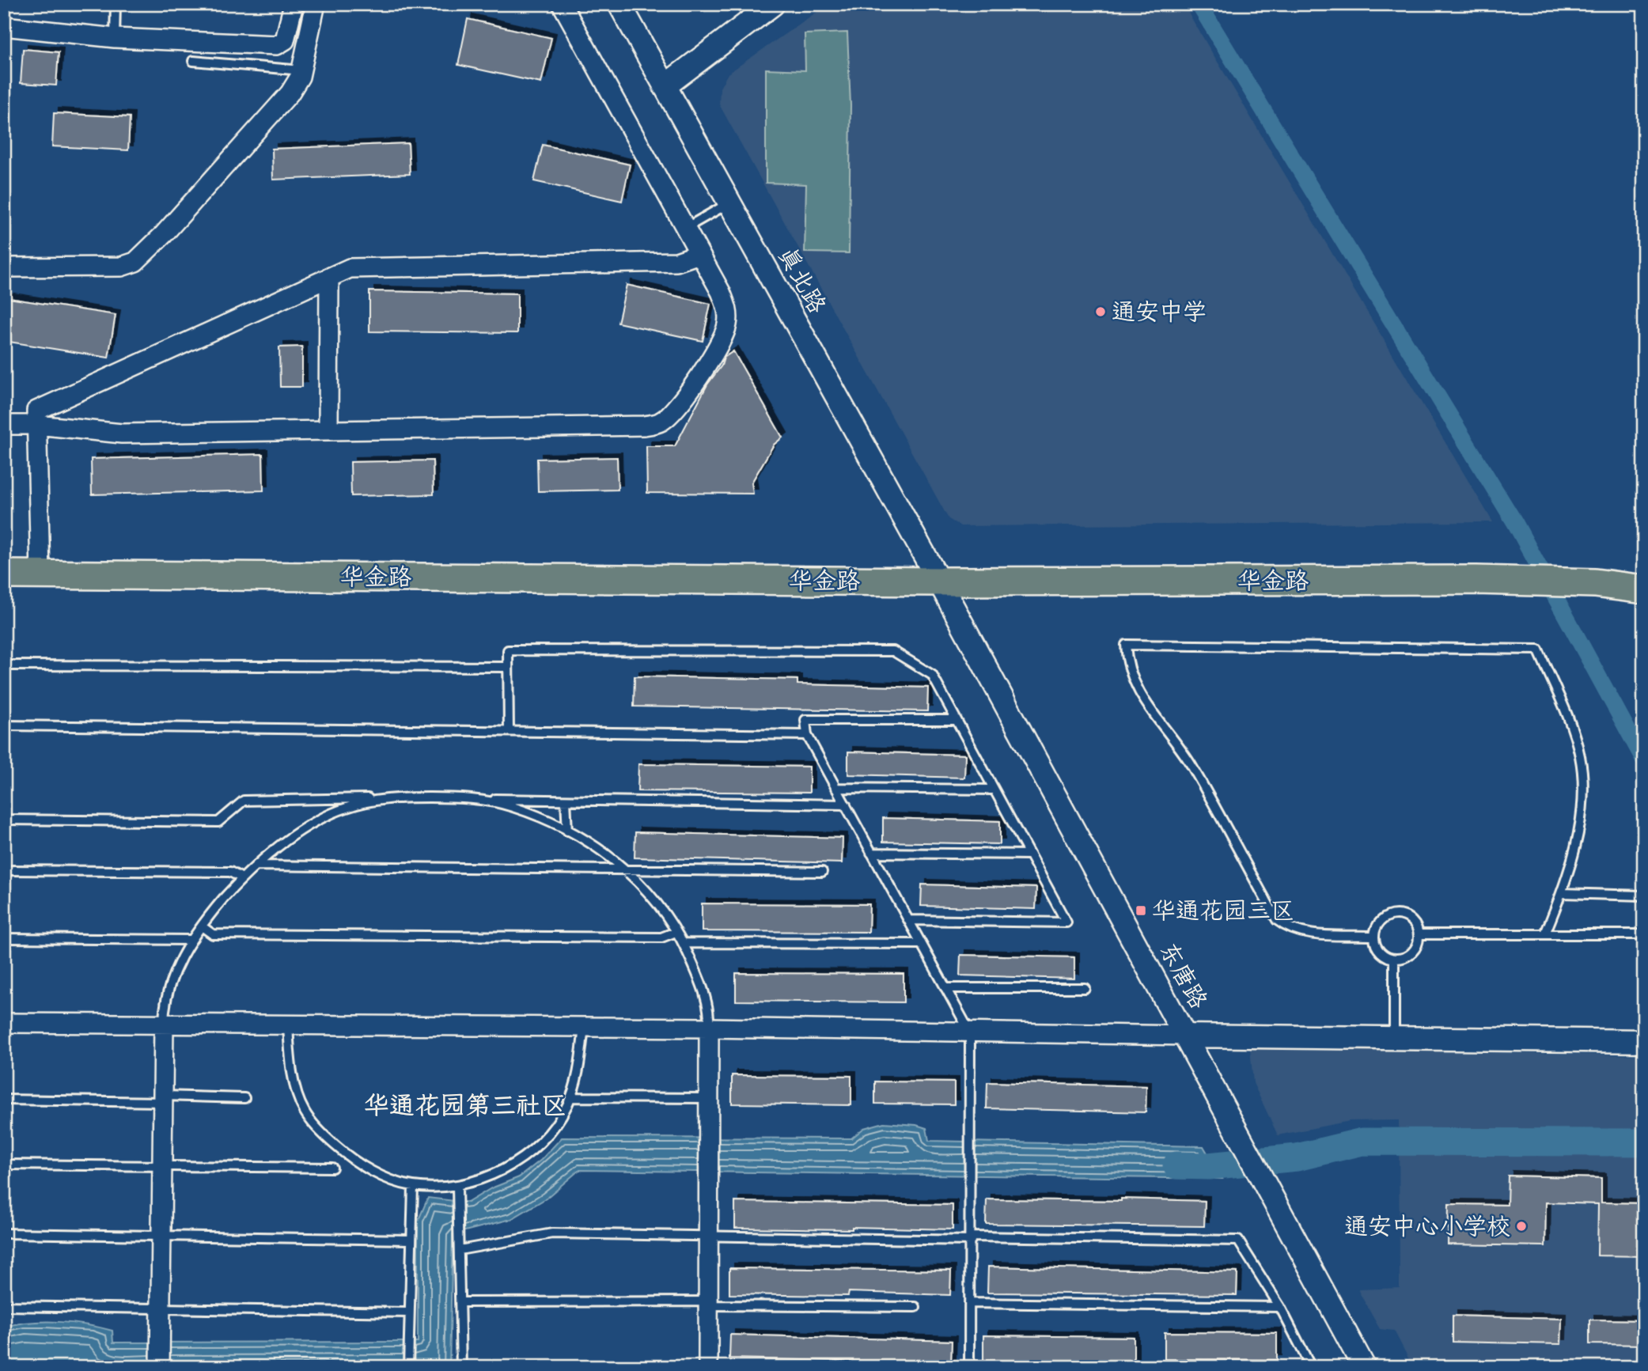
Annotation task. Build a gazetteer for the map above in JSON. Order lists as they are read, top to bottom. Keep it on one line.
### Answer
{"streets":{"main road":["华金路"],"street":["真北路","东唐路"]},"crossings":[["真北路","华金路"],["真北路","东唐路"],["华金路","东唐路"]],"districts":["华通花园第三社区"],"places":{"other":["通安中学","通安中心小学校"],"transit":["华通花园三区"]}}
